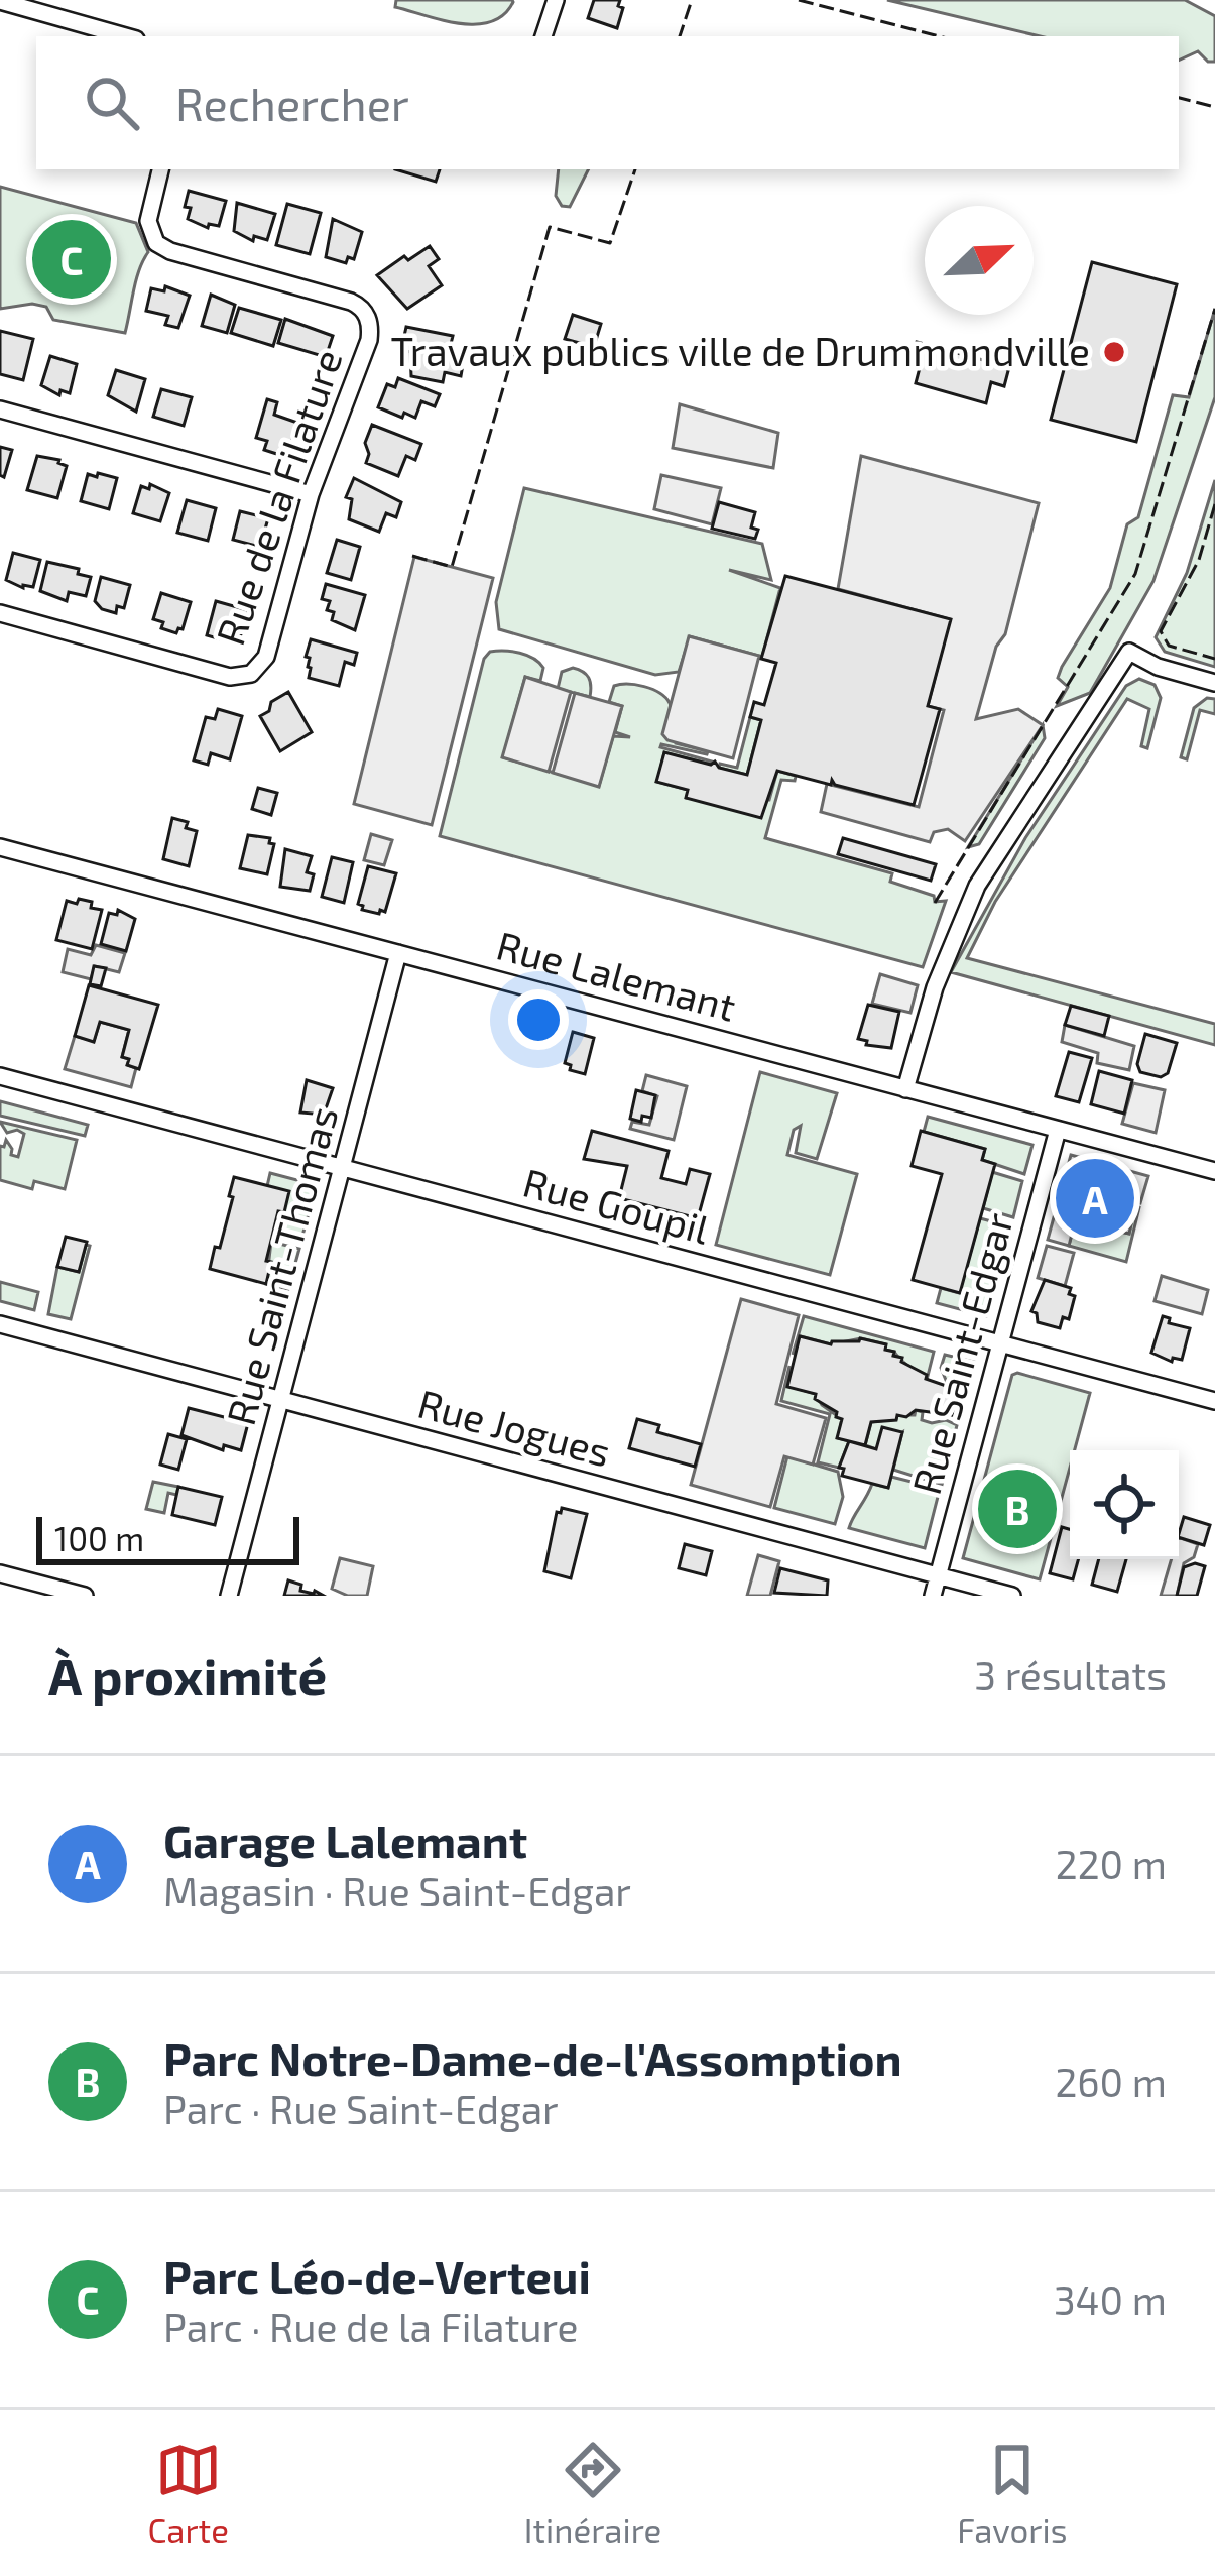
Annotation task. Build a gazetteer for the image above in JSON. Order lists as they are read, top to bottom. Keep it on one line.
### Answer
{"streets":{"street":["Rue de la Filature","Rue Lalemant","Rue Goupil","Rue Saint-Thomas","Rue Saint-Edgar","Rue Jogues"]},"crossings":[["Rue Lalemant","Rue Saint-Thomas"],["Rue Lalemant","Rue Saint-Edgar"],["Rue Goupil","Rue Saint-Thomas"],["Rue Goupil","Rue Saint-Edgar"],["Rue Saint-Thomas","Rue Jogues"],["Rue Saint-Edgar","Rue Jogues"]],"places":["Travaux publics ville de Drummondville"],"scale_bar":"100 m","north":"top right","page":{"search":"Rechercher","pins":["C","A","B"],"scale":"100 m","heading":["À proximité","3 résultats"],"list":[{"mark":"A","name":"Garage Lalemant","note":"Magasin · Rue Saint-Edgar","value":"220 m"},{"mark":"B","name":"Parc Notre-Dame-de-l'Assomption","note":"Parc · Rue Saint-Edgar","value":"260 m"},{"mark":"C","name":"Parc Léo-de-Verteui","note":"Parc · Rue de la Filature","value":"340 m"}],"nav":["Carte","Itinéraire","Favoris"]}}
